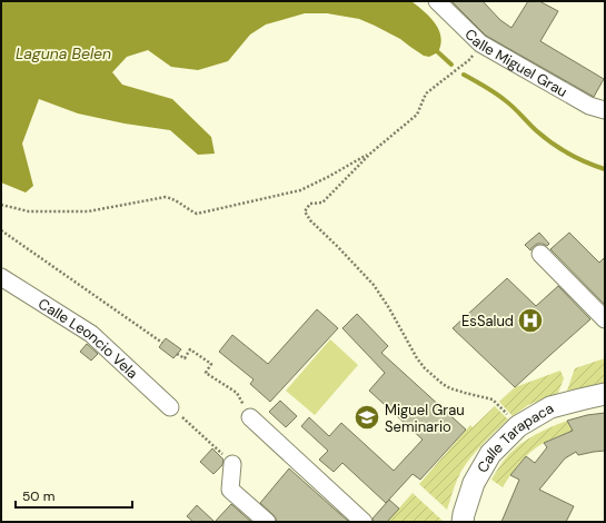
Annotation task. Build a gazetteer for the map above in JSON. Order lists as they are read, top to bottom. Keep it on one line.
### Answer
{"streets":{"main road":["Calle Tarapaca"],"street":["Calle Miguel Grau","Calle Leoncio Vela"]},"water":["Laguna Belen"],"places":{"hospital":["EsSalud"],"school or university":["Miguel Grau Seminario"]},"scale_bar":"50 m"}
